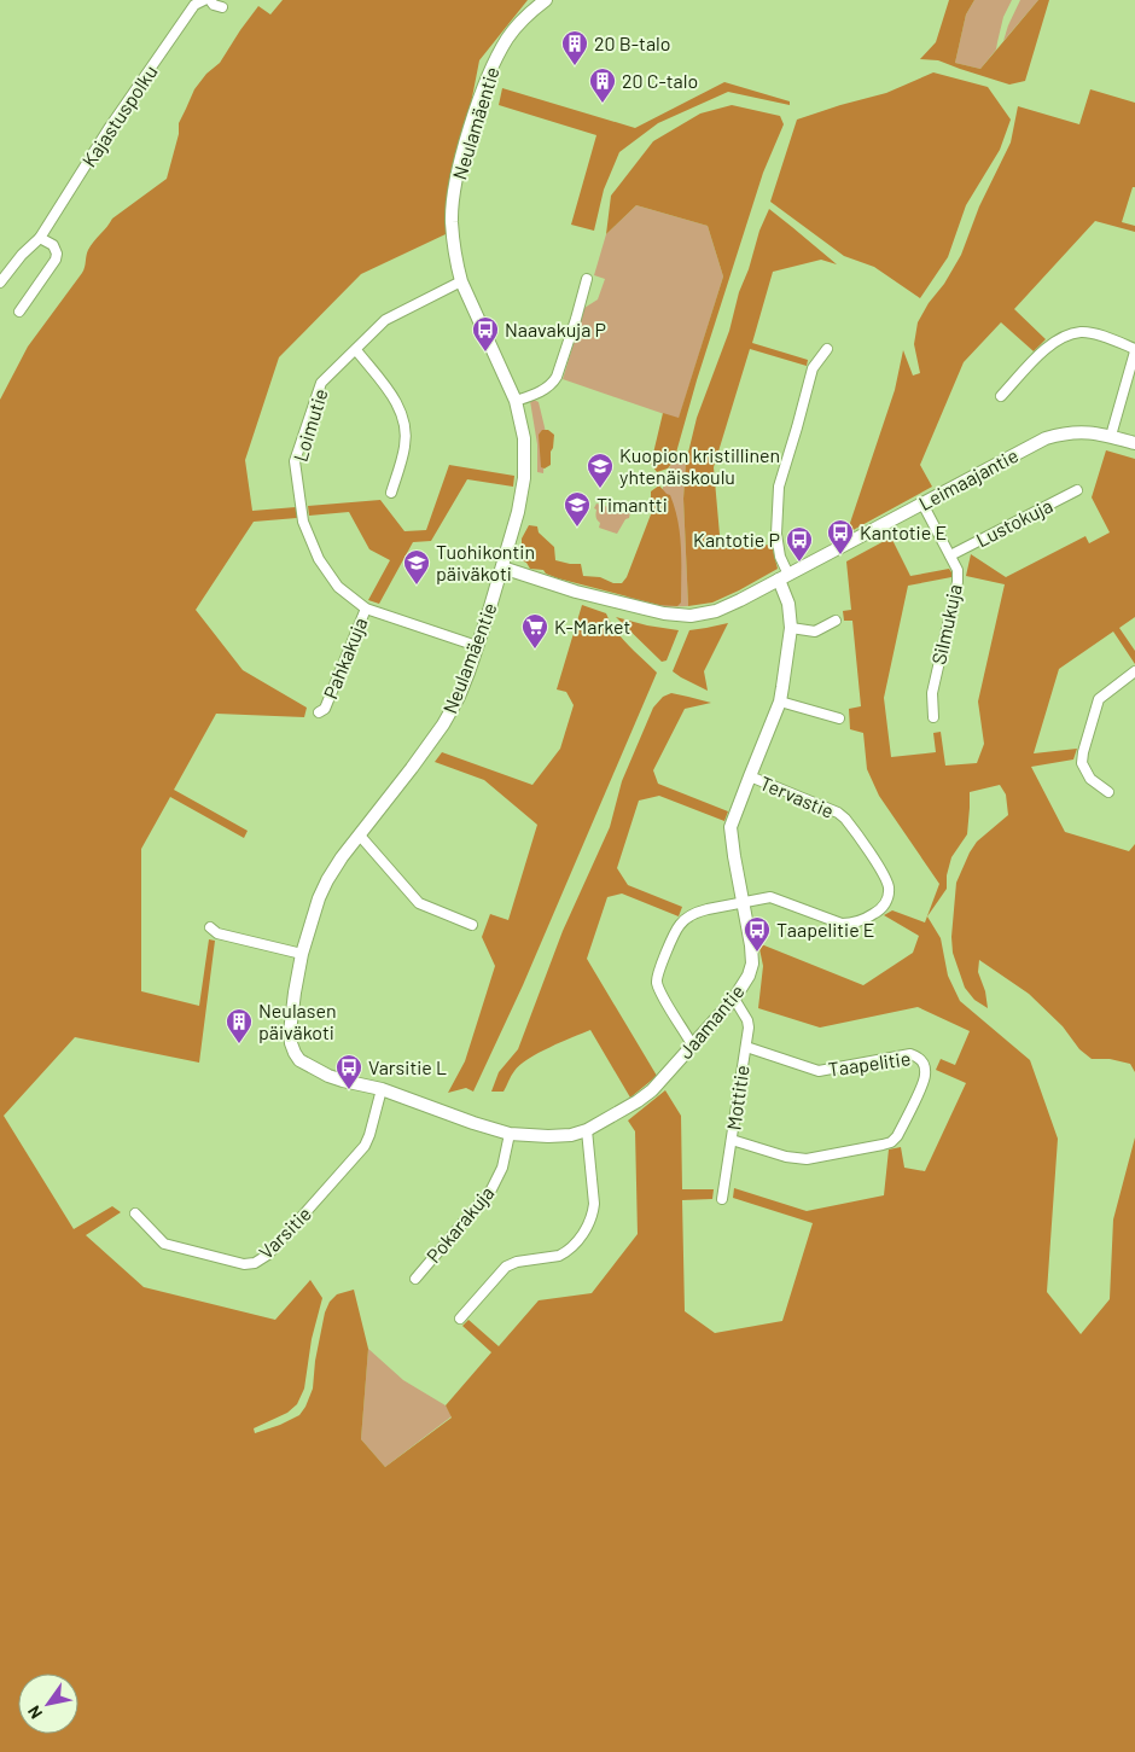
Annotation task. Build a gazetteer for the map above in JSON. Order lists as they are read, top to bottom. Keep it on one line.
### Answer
{"streets":{"street":["Kajastuspolku","Neulamäentie","Loimutie","Leimaajantie","Lustokuja","Silmukuja","Pahkakuja","Tervastie","Jaamantie","Taapelitie","Mottitie","Pokarakuja","Varsitie"]},"crossings":[["Neulamäentie","Loimutie"],["Neulamäentie","Leimaajantie"],["Neulamäentie","Jaamantie"],["Loimutie","Pahkakuja"],["Leimaajantie","Silmukuja"],["Leimaajantie","Jaamantie"],["Lustokuja","Silmukuja"],["Tervastie","Jaamantie"],["Jaamantie","Mottitie"],["Jaamantie","Pokarakuja"],["Jaamantie","Varsitie"],["Taapelitie","Mottitie"]],"places":{"building":["20 B-talo","20 C-talo","Neulasen päiväkoti"],"bus stop":["Naavakuja P","Kantotie E","Kantotie P","Taapelitie E","Varsitie L"],"school or university":["Kuopion kristillinen yhtenäiskoulu","Timantti","Tuohikontin päiväkoti"],"supermarket":["K-Market"]},"north":"bottom left"}
